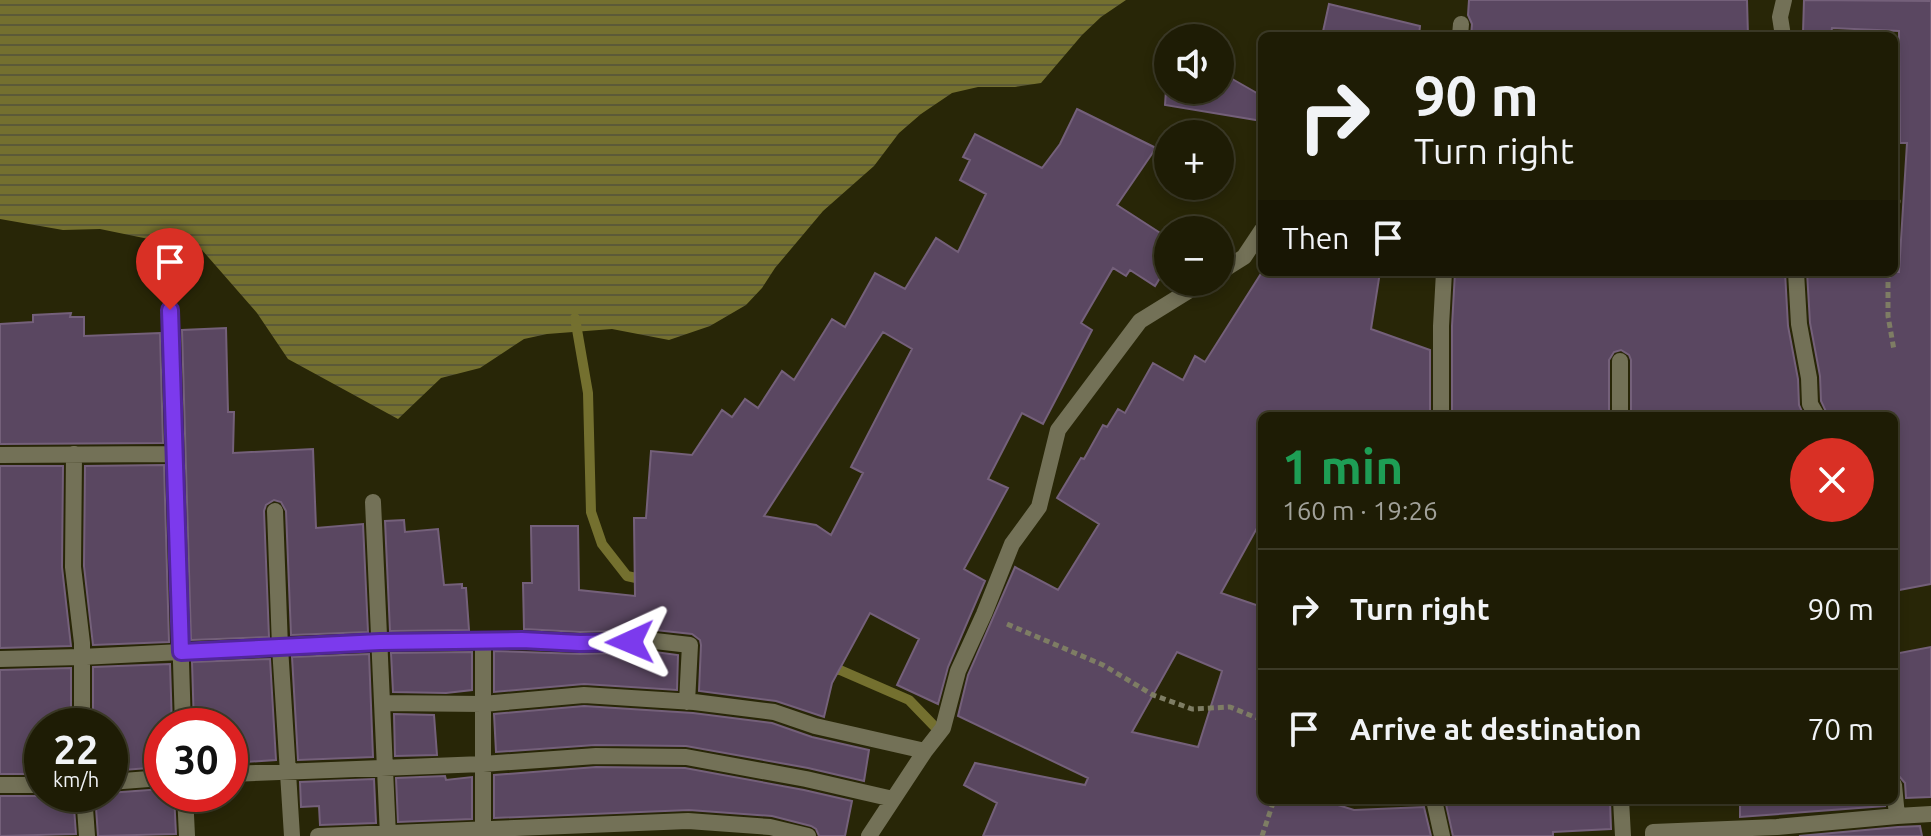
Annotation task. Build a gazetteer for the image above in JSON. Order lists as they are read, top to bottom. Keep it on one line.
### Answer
{"page":{"map_buttons":["+","−"],"turn":["90 m","Turn right"],"then":"Then","heading":["1 min","160 m · 19:26"],"list":[{"name":"Turn right","value":"90 m"},{"name":"Arrive at destination","value":"70 m"}],"speed":"22 km/h","limit":"30"}}
